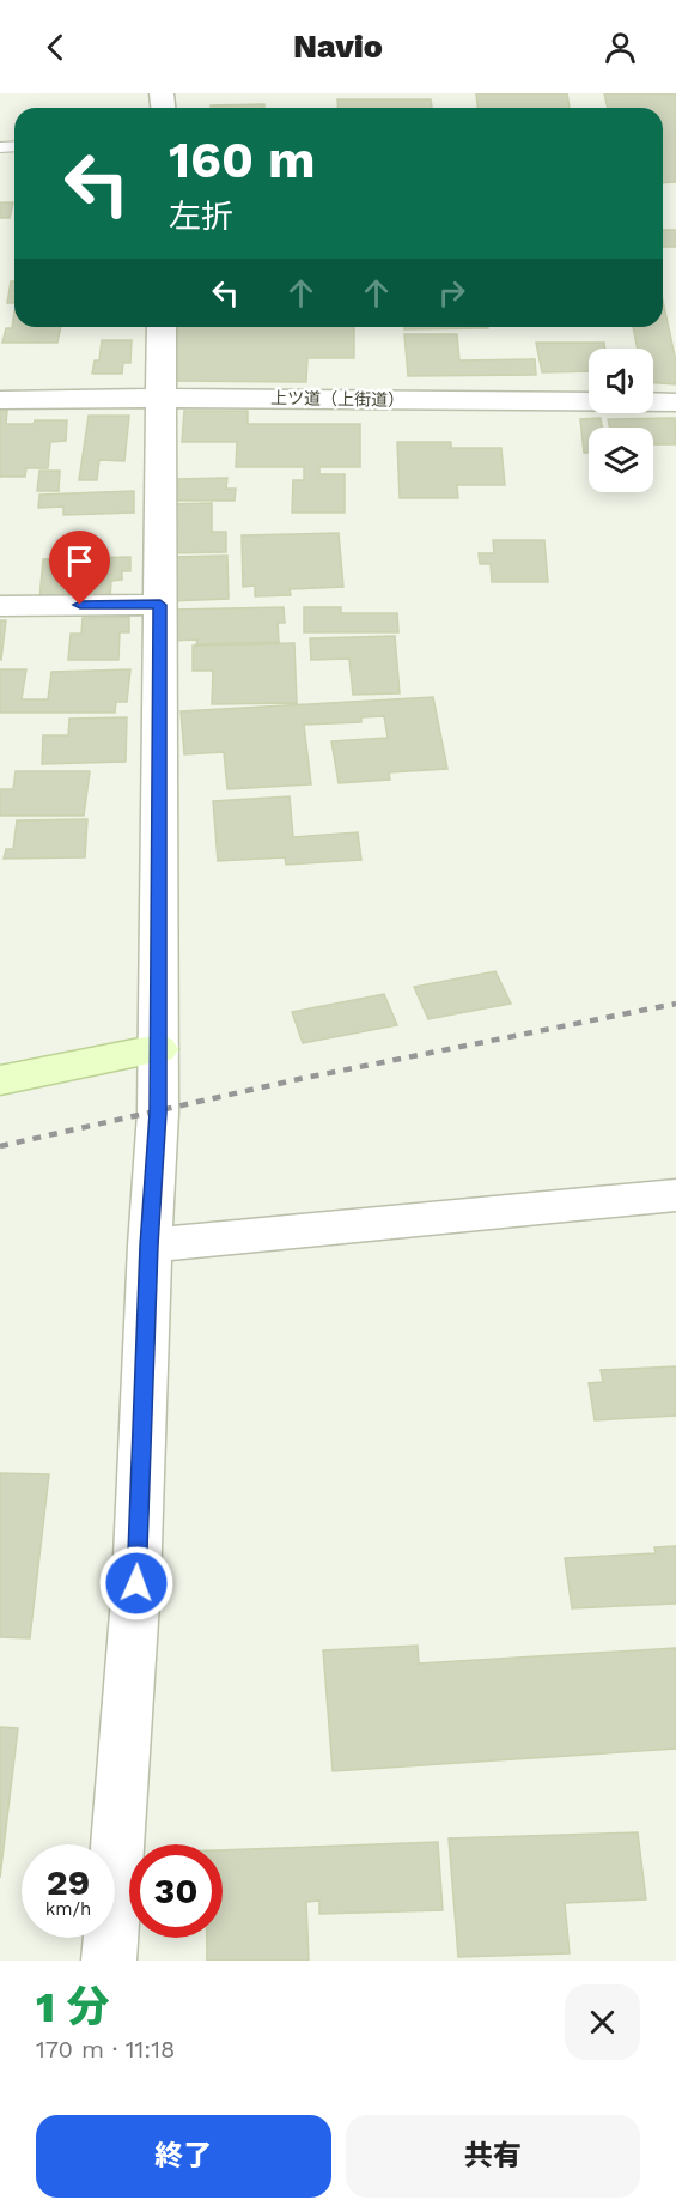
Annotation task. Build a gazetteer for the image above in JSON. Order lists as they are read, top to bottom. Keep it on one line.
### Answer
{"streets":{"street":["上ツ道（上街道）"]},"page":{"header":"Navio","turn":["160 m","左折"],"speed":"29 km/h","limit":"30","heading":["1 分","170 m · 11:18"],"buttons":["終了","共有"]}}
